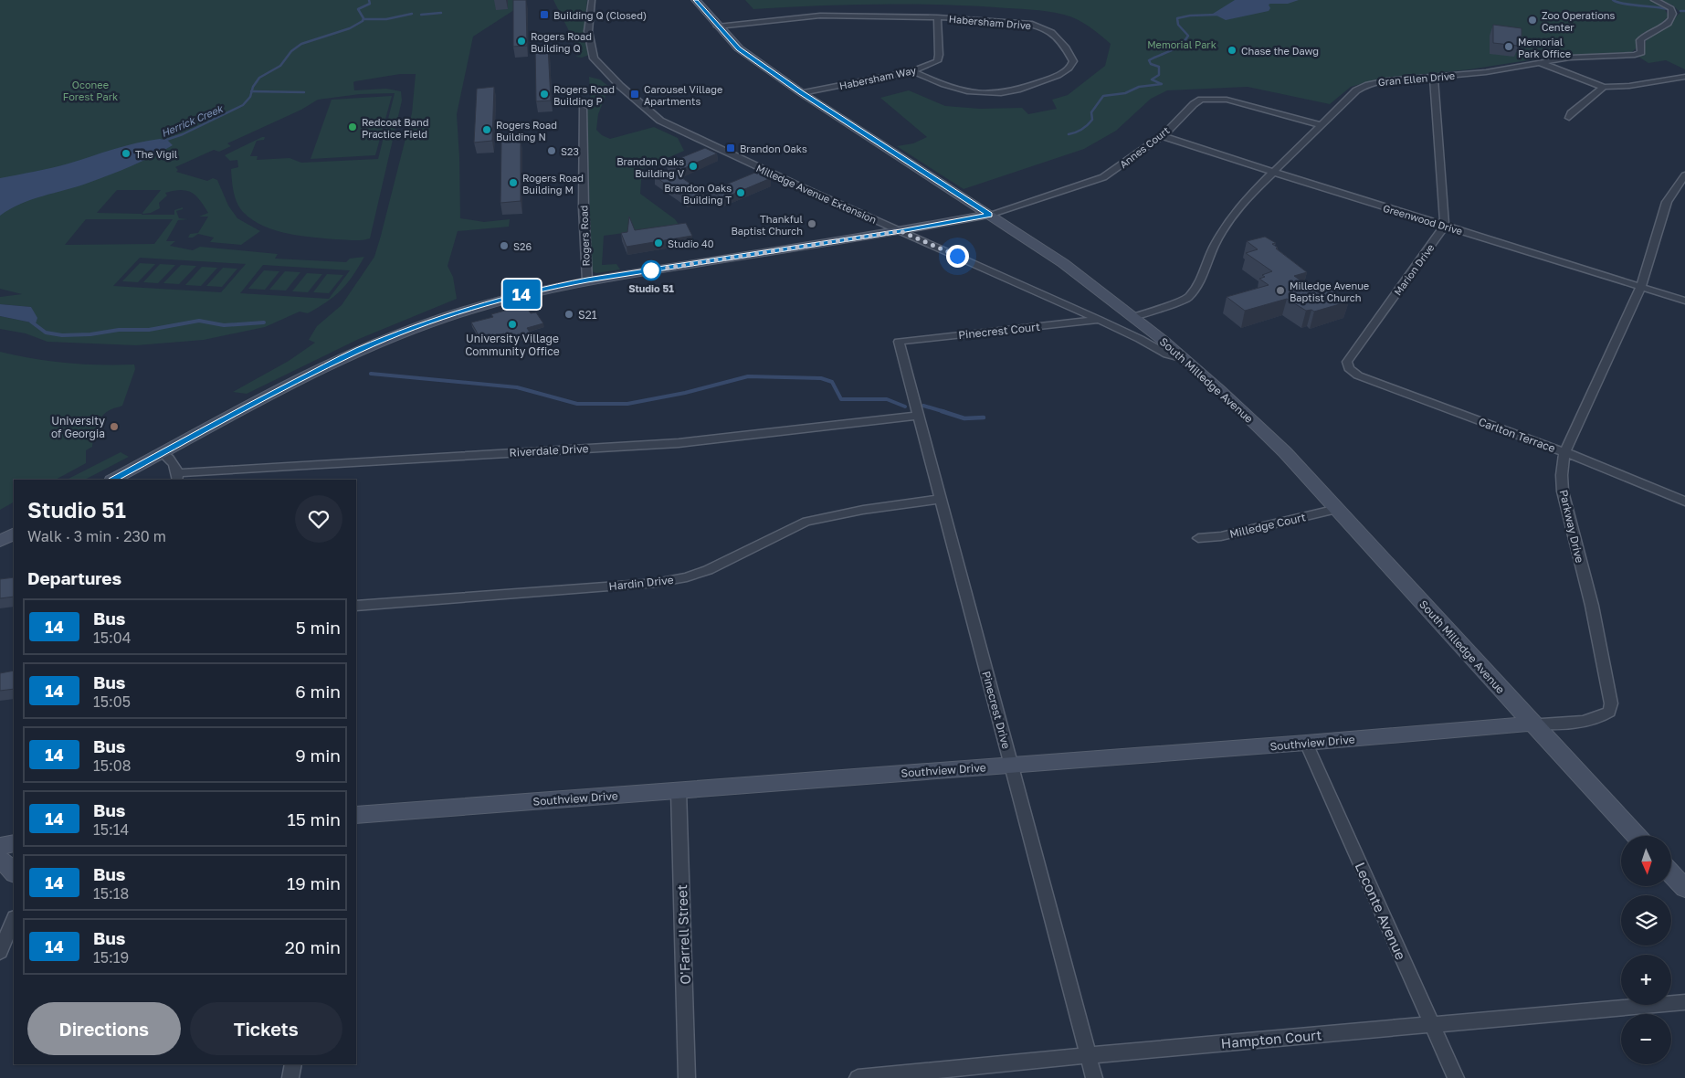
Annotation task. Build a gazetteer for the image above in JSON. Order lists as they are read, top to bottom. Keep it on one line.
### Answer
{"streets":{"main road":["South Milledge Avenue","Southview Drive"],"street":["Habersham Drive","Habersham Way","Gran Ellen Drive","Annes Court","Milledge Avenue Extension","Greenwood Drive","Rogers Road","Marion Drive","Pinecrest Court","Carlton Terrace","Riverdale Drive","Milledge Court","Parkway Drive","Hardin Drive","Pinecrest Drive","Leconte Avenue","O'Farrell Street","Hampton Court"]},"crossings":[["Habersham Drive","Habersham Way"],["Habersham Drive","South Milledge Avenue"],["Habersham Way","South Milledge Avenue"],["Gran Ellen Drive","Annes Court"],["Gran Ellen Drive","Greenwood Drive"],["Gran Ellen Drive","South Milledge Avenue"],["Annes Court","Greenwood Drive"],["Annes Court","South Milledge Avenue"],["Milledge Avenue Extension","Pinecrest Court"],["Milledge Avenue Extension","South Milledge Avenue"],["Greenwood Drive","Marion Drive"],["Greenwood Drive","Parkway Drive"],["Marion Drive","Carlton Terrace"],["Pinecrest Court","Pinecrest Drive"],["South Milledge Avenue","Milledge Court"],["South Milledge Avenue","Parkway Drive"],["South Milledge Avenue","Southview Drive"],["Carlton Terrace","Parkway Drive"],["Riverdale Drive","Pinecrest Drive"],["Parkway Drive","Southview Drive"],["Hardin Drive","Pinecrest Drive"],["Pinecrest Drive","Southview Drive"],["Pinecrest Drive","Hampton Court"],["Southview Drive","Leconte Avenue"],["Southview Drive","O'Farrell Street"],["Leconte Avenue","Hampton Court"]],"water":["Herrick Creek"],"parks":["Memorial Park","Oconee Forest Park"],"places":{"transit":["Building Q (Closed)","Carousel Village Apartments","Brandon Oaks"],"other":["Zoo Operations Center","Rogers Road Building Q","Memorial Park Office","Chase the Dawg","Rogers Road Building P","Redcoat Band Practice Field","Rogers Road Building N","S23","The Vigil","Brandon Oaks Building V","Rogers Road Building M","Brandon Oaks Building T","Thankful Baptist Church","Studio 40","S26","Studio 51","Milledge Avenue Baptist Church","S21","University Village Community Office","University of Georgia"]},"lines":["bus line 14"],"north":"bottom","page":{"on_map":"14","heading":[["Studio 51","Walk · 3 min · 230 m"],"Departures"],"list":[{"mark":"14","name":"Bus","note":"15:04","value":"5 min"},{"mark":"14","name":"Bus","note":"15:05","value":"6 min"},{"mark":"14","name":"Bus","note":"15:08","value":"9 min"},{"mark":"14","name":"Bus","note":"15:14","value":"15 min"},{"mark":"14","name":"Bus","note":"15:18","value":"19 min"},{"mark":"14","name":"Bus","note":"15:19","value":"20 min"}],"map_buttons":["+","−"],"buttons":["Directions","Tickets"]}}
